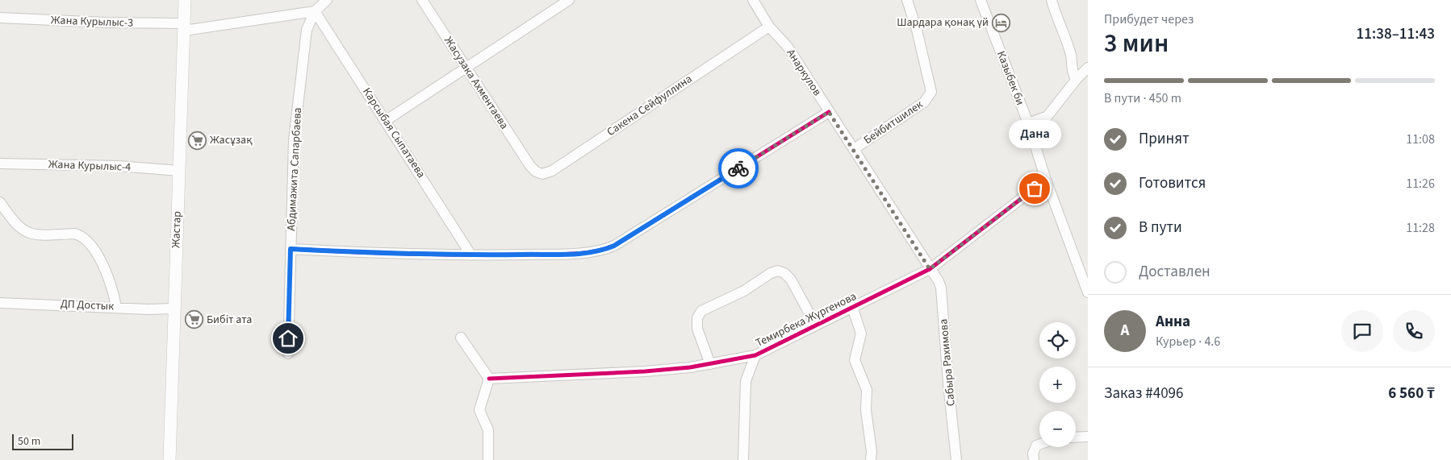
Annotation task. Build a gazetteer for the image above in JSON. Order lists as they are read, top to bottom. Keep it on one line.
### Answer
{"streets":{"street":["Жана Курылыс-3","Анаркулов","Казыбек би","Жасузака Ахментаева","Сакена Сейфуллина","Бейбитшилек","Карсыбая Сыпатаева","Жана Курылыс-4","Абдимажита Сапарбаева","Жастар","ДП Достык","Темирбека Жүргенова","Сабыра Рахимова"]},"crossings":[["Жана Курылыс-3","Жастар"],["Анаркулов","Сакена Сейфуллина"],["Анаркулов","Бейбитшилек"],["Анаркулов","Темирбека Жүргенова"],["Анаркулов","Сабыра Рахимова"],["Казыбек би","Темирбека Жүргенова"],["Жасузака Ахментаева","Сакена Сейфуллина"],["Карсыбая Сыпатаева","Абдимажита Сапарбаева"],["Жана Курылыс-4","Жастар"],["Жастар","ДП Достык"],["Темирбека Жүргенова","Сабыра Рахимова"]],"places":{"hotel":["Шардара қонақ үй"],"supermarket":["Жасұзақ","Бибіт ата"],"other":["Дана"]},"scale_bar":"50 m","page":{"heading":["3 мин","Прибудет через","11:38–11:43"],"panel":["Анна","Курьер · 4.6","Заказ #4096","6 560 ₸"],"bar":"В пути · 450 m","list":[["Принят","11:08"],["Готовится","11:26"],["В пути","11:28"],"Доставлен"],"bubble":"Дана","round":"А","map_buttons":["+","−"],"scale":"50 m"}}
